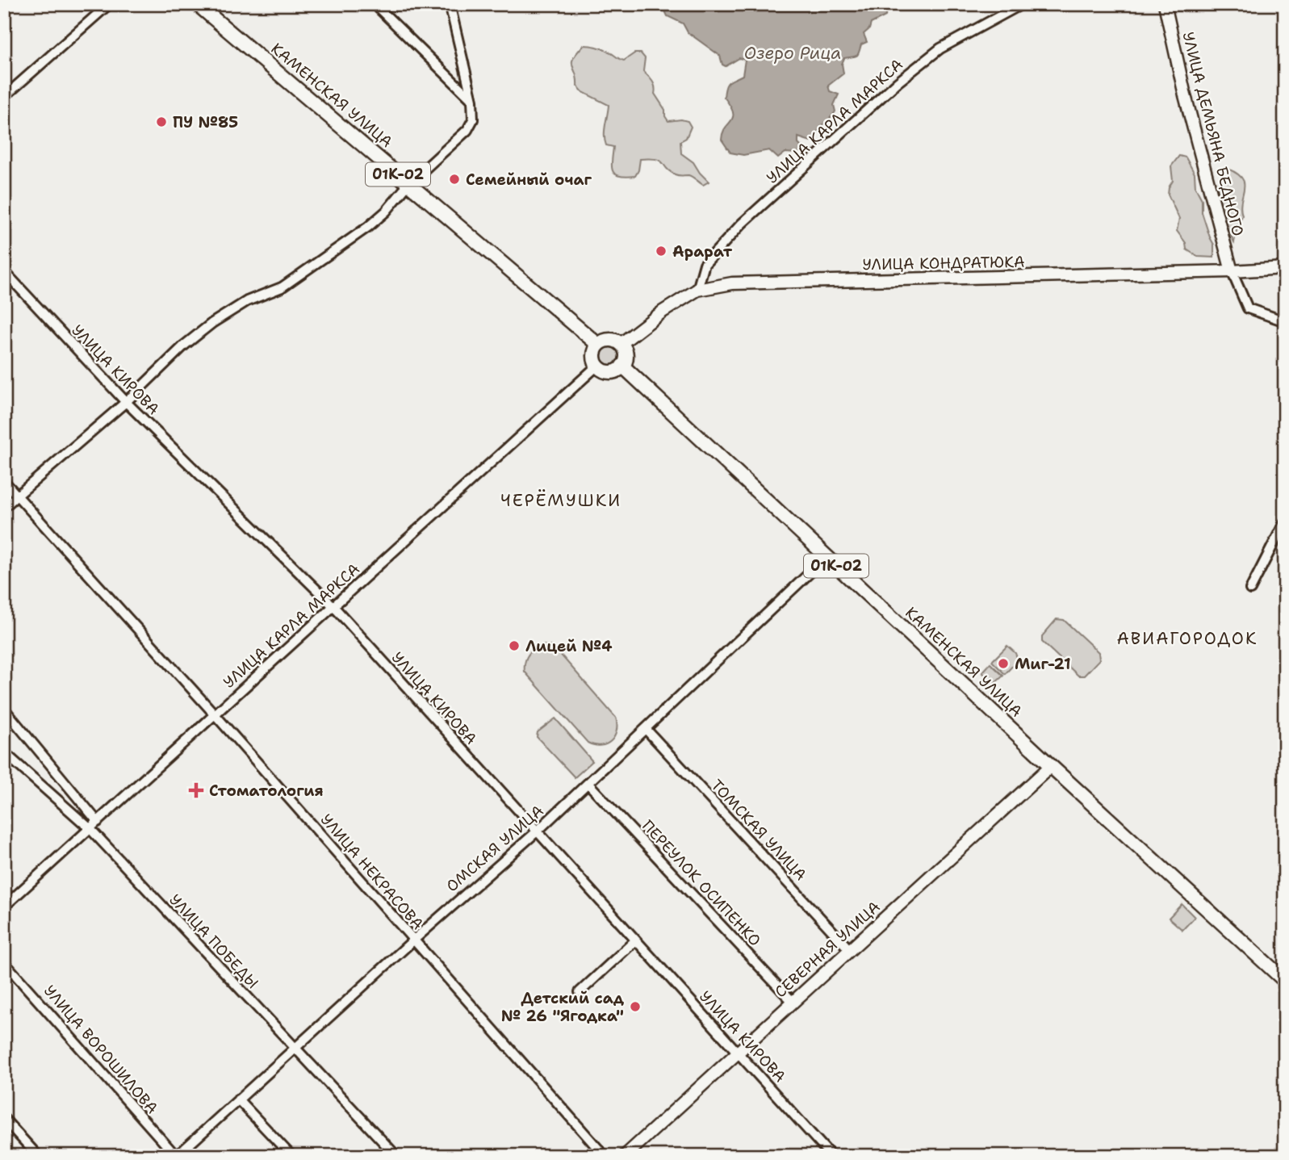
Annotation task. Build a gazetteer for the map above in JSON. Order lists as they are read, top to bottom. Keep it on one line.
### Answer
{"streets":{"main road":["КАМЕНСКАЯ УЛИЦА","01К-02"],"street":["УЛИЦА КАРЛА МАРКСА","УЛИЦА ДЕМЬЯНА БЕДНОГО","УЛИЦА КОНДРАТЮКА","УЛИЦА КИРОВА","ТОМСКАЯ УЛИЦА","ОМСКАЯ УЛИЦА","УЛИЦА НЕКРАСОВА","ПЕРЕУЛОК ОСИПЕНКО","УЛИЦА ПОБЕДЫ","СЕВЕРНАЯ УЛИЦА","УЛИЦА ВОРОШИЛОВА"]},"crossings":[["КАМЕНСКАЯ УЛИЦА","УЛИЦА КАРЛА МАРКСА"],["КАМЕНСКАЯ УЛИЦА","УЛИЦА КОНДРАТЮКА"],["КАМЕНСКАЯ УЛИЦА","ОМСКАЯ УЛИЦА"],["КАМЕНСКАЯ УЛИЦА","СЕВЕРНАЯ УЛИЦА"],["УЛИЦА КАРЛА МАРКСА","УЛИЦА КОНДРАТЮКА"],["УЛИЦА КАРЛА МАРКСА","УЛИЦА КИРОВА"],["УЛИЦА КАРЛА МАРКСА","УЛИЦА НЕКРАСОВА"],["УЛИЦА КАРЛА МАРКСА","УЛИЦА ПОБЕДЫ"],["УЛИЦА ДЕМЬЯНА БЕДНОГО","УЛИЦА КОНДРАТЮКА"],["УЛИЦА КИРОВА","ОМСКАЯ УЛИЦА"],["УЛИЦА КИРОВА","СЕВЕРНАЯ УЛИЦА"],["ТОМСКАЯ УЛИЦА","ОМСКАЯ УЛИЦА"],["ТОМСКАЯ УЛИЦА","СЕВЕРНАЯ УЛИЦА"],["ОМСКАЯ УЛИЦА","УЛИЦА НЕКРАСОВА"],["ОМСКАЯ УЛИЦА","ПЕРЕУЛОК ОСИПЕНКО"],["ОМСКАЯ УЛИЦА","УЛИЦА ПОБЕДЫ"],["ОМСКАЯ УЛИЦА","УЛИЦА ВОРОШИЛОВА"],["ПЕРЕУЛОК ОСИПЕНКО","СЕВЕРНАЯ УЛИЦА"]],"districts":["ЧЕРЁМУШКИ","АВИАГОРОДОК"],"water":["Озеро Рица"],"places":{"other":["ПУ №85","Семейный очаг","Арарат","Лицей №4","Миг-21","Детский сад № 26 \"Ягодка\""],"health":["Стоматология"]}}
